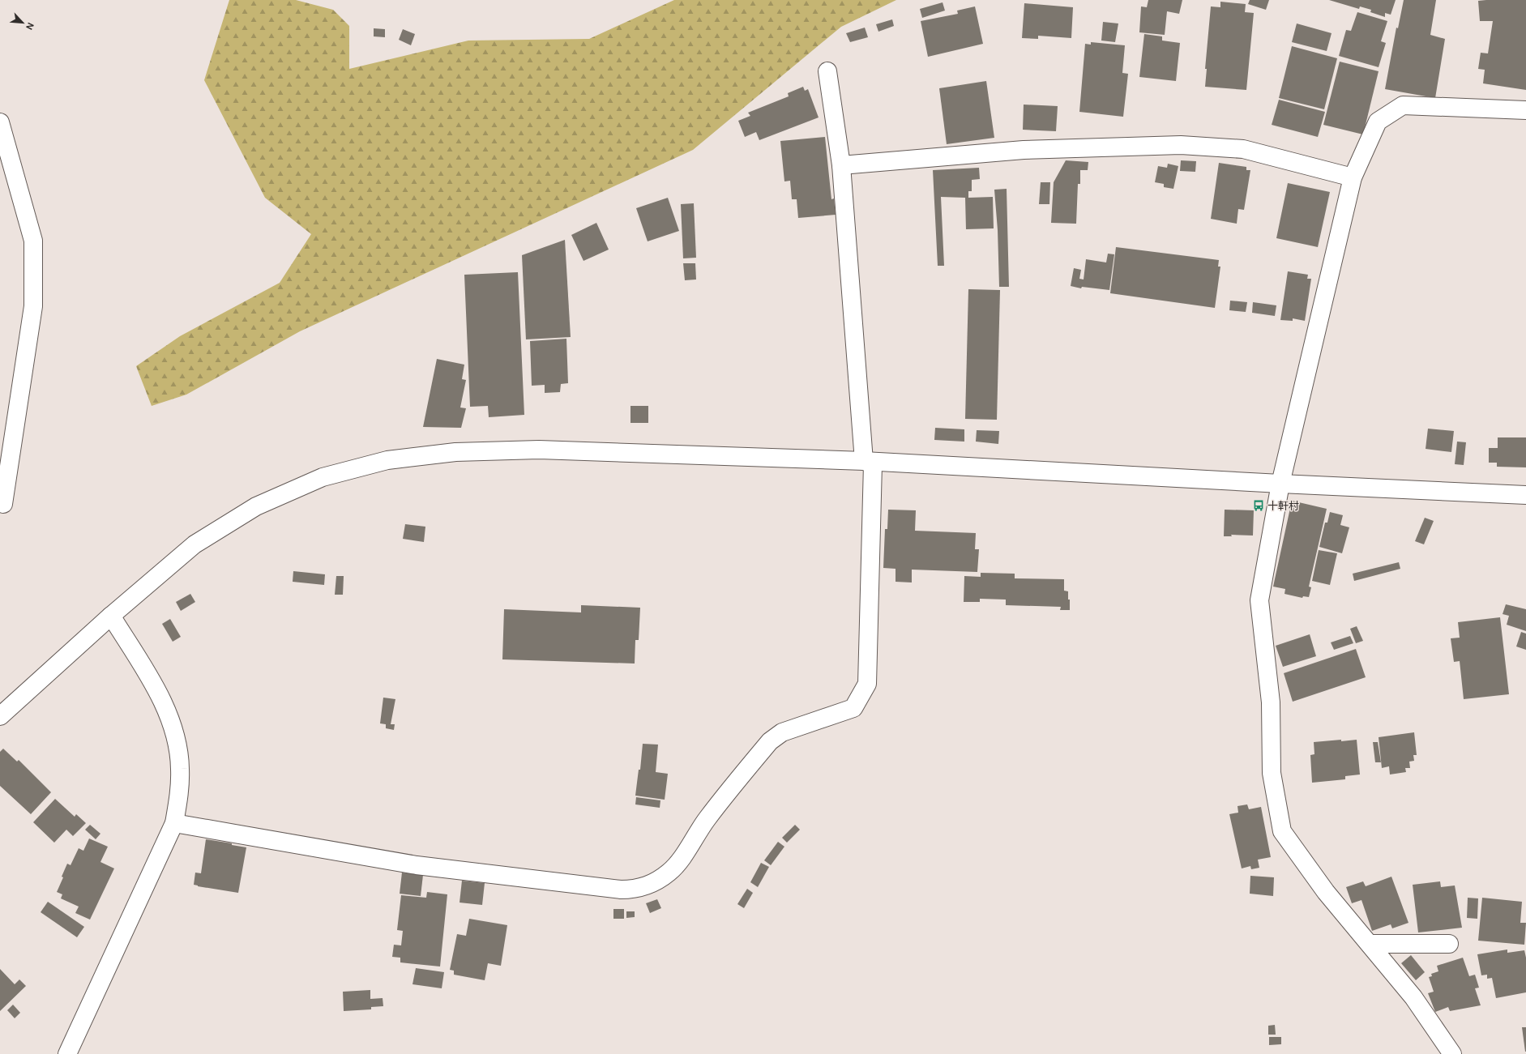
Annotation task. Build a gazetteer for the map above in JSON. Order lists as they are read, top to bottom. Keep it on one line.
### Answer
{"places":{"bus stop":["十軒村"]},"north":"bottom right"}
